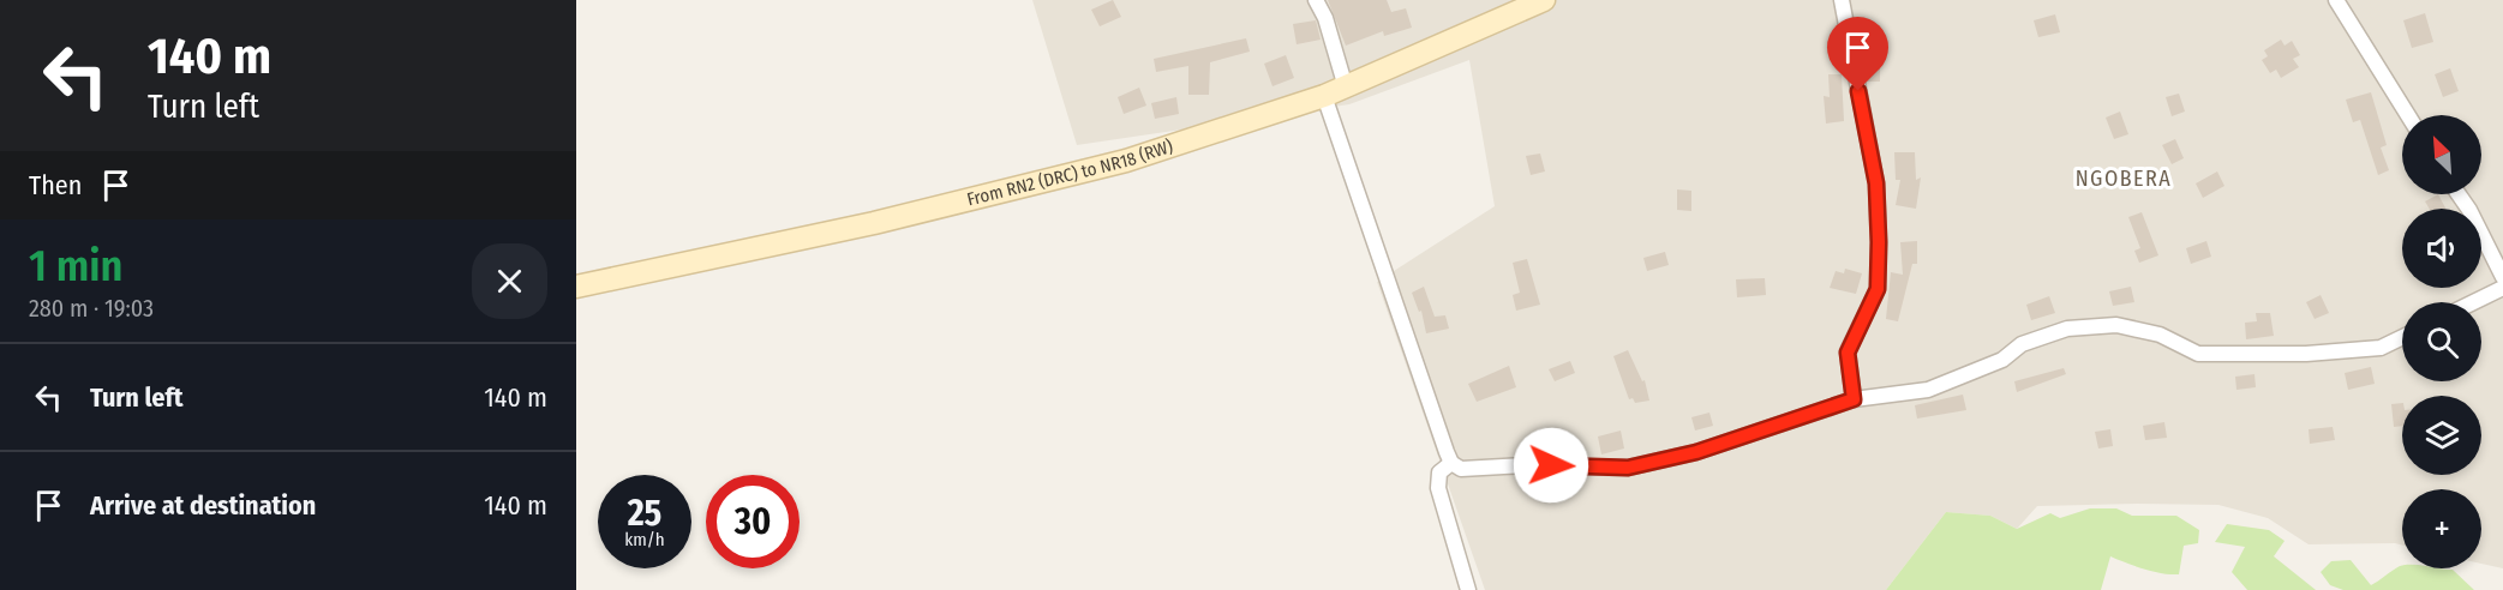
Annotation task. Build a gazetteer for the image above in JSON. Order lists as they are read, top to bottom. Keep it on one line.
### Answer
{"streets":{"main road":["From RN2 (DRC) to NR18 (RW)"]},"districts":["NGOBERA"],"north":"top left","page":{"turn":["140 m","Turn left"],"map_buttons":"+","then":"Then","heading":["1 min","280 m · 19:03"],"list":[{"name":"Turn left","value":"140 m"},{"name":"Arrive at destination","value":"140 m"}],"speed":"25 km/h","limit":"30"}}
